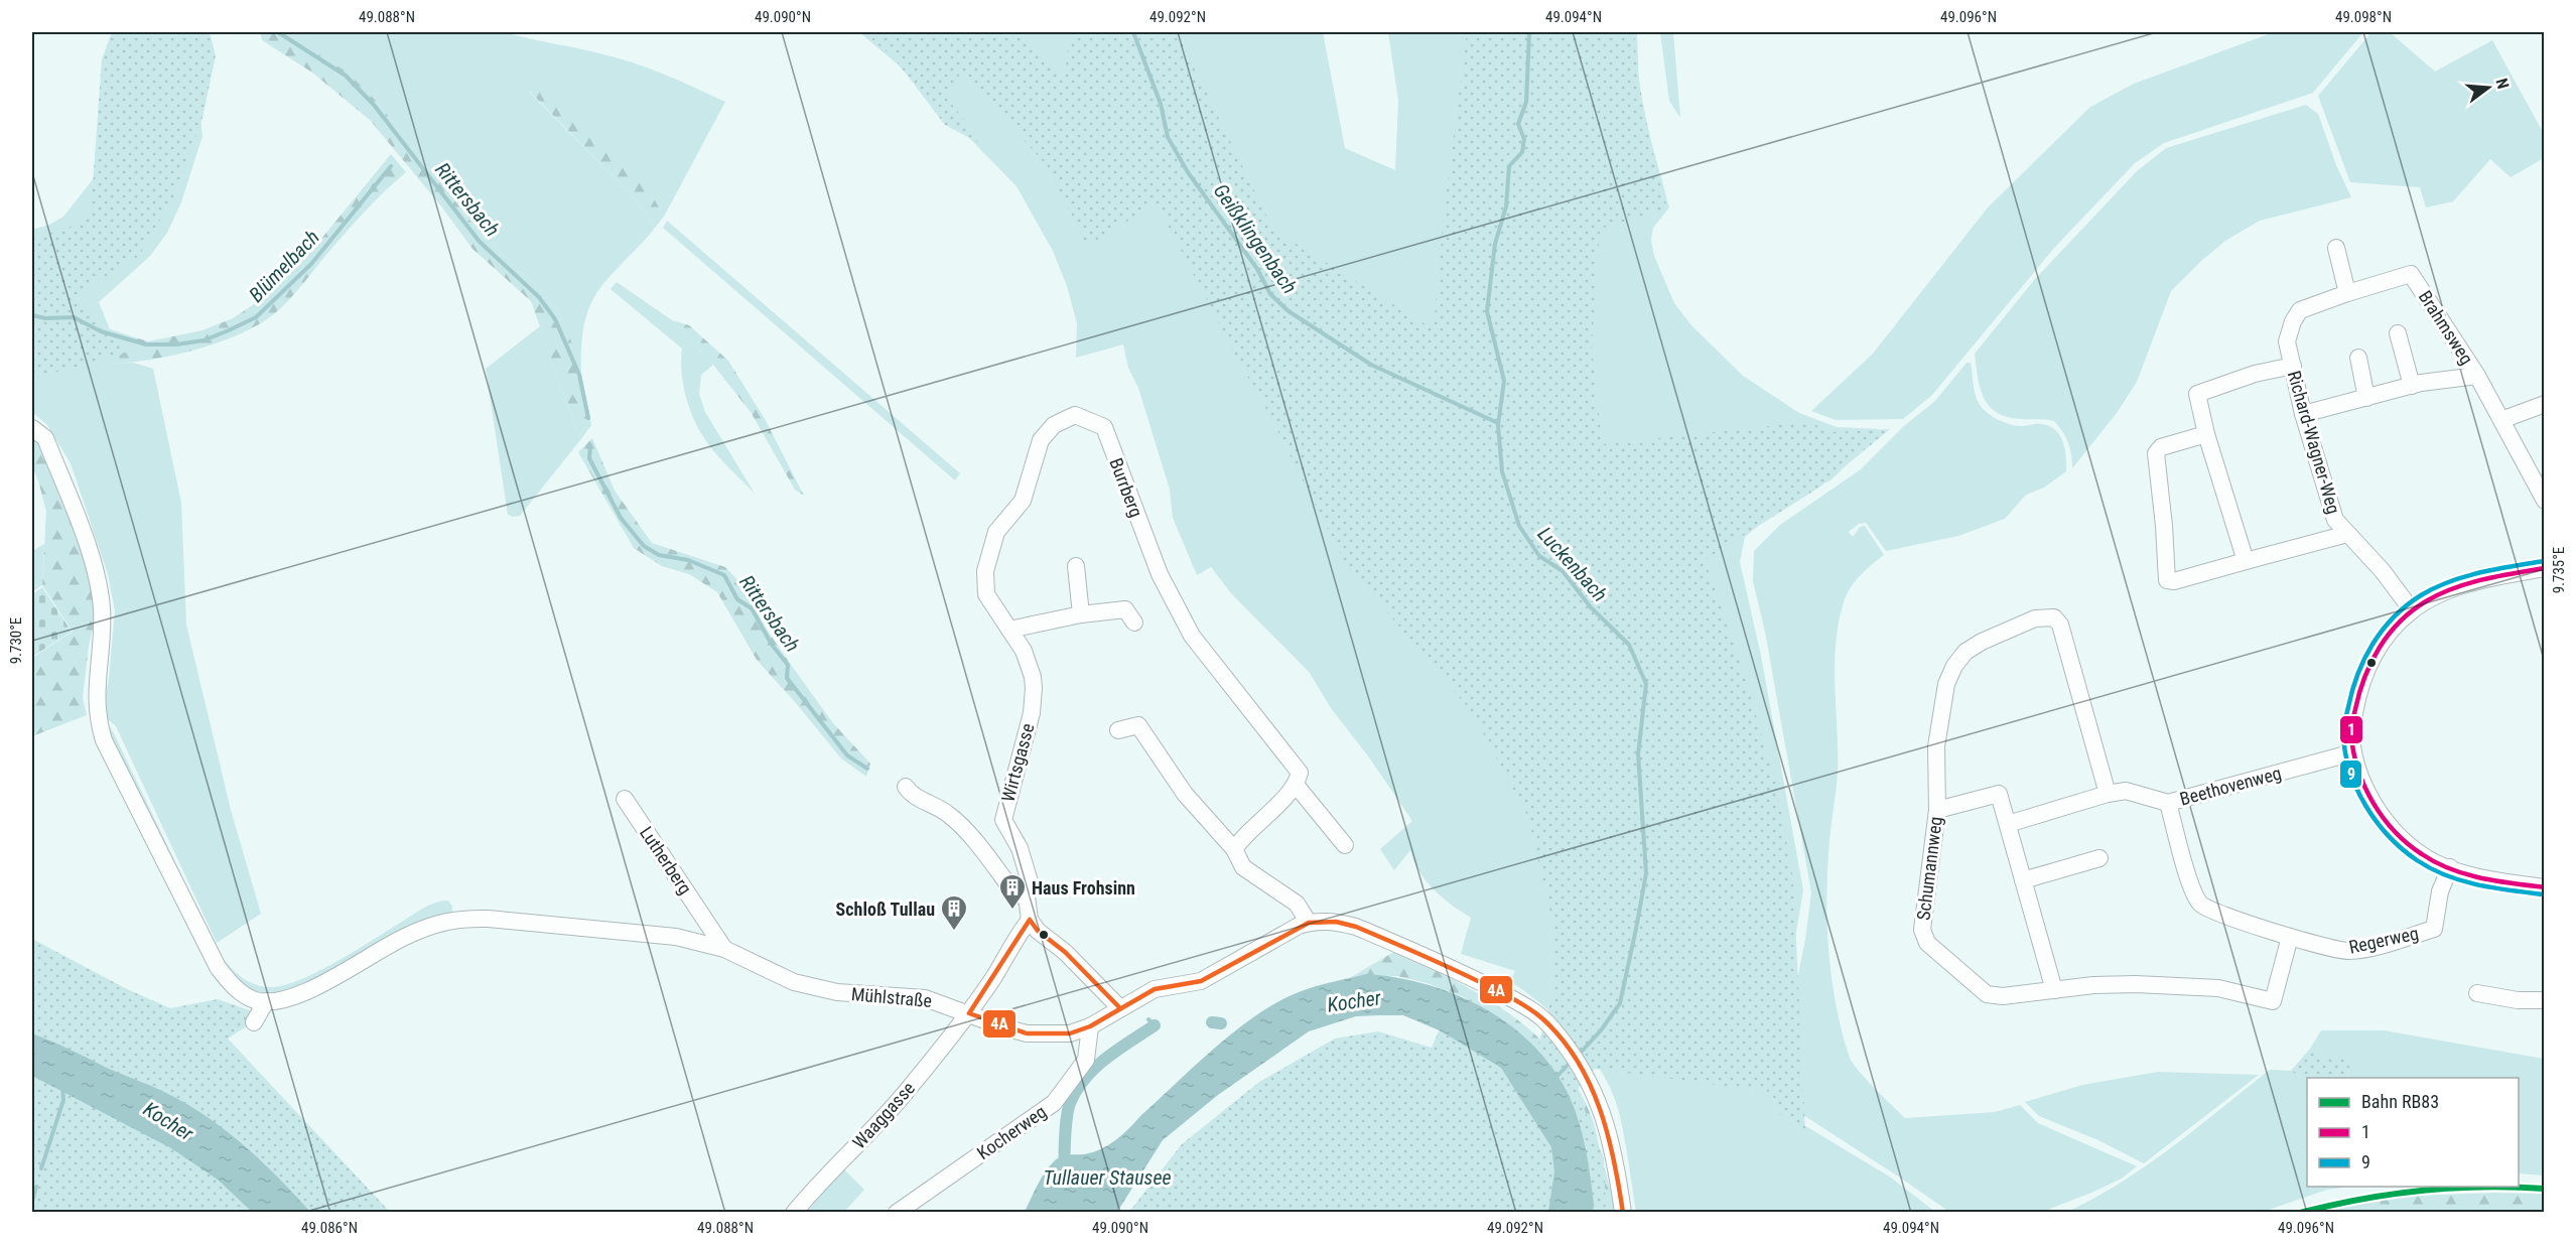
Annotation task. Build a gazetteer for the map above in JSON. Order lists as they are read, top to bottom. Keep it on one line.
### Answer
{"streets":{"street":["Brahmsweg","Richard-Wagner-Weg","Burrberg","Wirtsgasse","Beethovenweg","Lutherberg","Schumannweg","Regerweg","Mühlstraße","Waaggasse","Kocherweg"]},"crossings":[["Brahmsweg","Richard-Wagner-Weg"],["Burrberg","Wirtsgasse"],["Wirtsgasse","Waaggasse"],["Beethovenweg","Schumannweg"],["Beethovenweg","Regerweg"],["Lutherberg","Mühlstraße"],["Schumannweg","Regerweg"],["Mühlstraße","Waaggasse"],["Mühlstraße","Kocherweg"]],"water":["Rittersbach","Geißklingenbach","Blümelbach","Luckenbach","Kocher","Tullauer Stausee"],"places":{"building":["Haus Frohsinn","Schloß Tullau"]},"lines":["transit line 9","transit line 1","transit line 4A","rail line RB83"],"legend":["Bahn RB83","1","9"],"north":"right","coordinates":["49.088°N","49.090°N","49.092°N","49.094°N","49.096°N","49.098°N","9.735°E","9.730°E","49.086°N"]}
